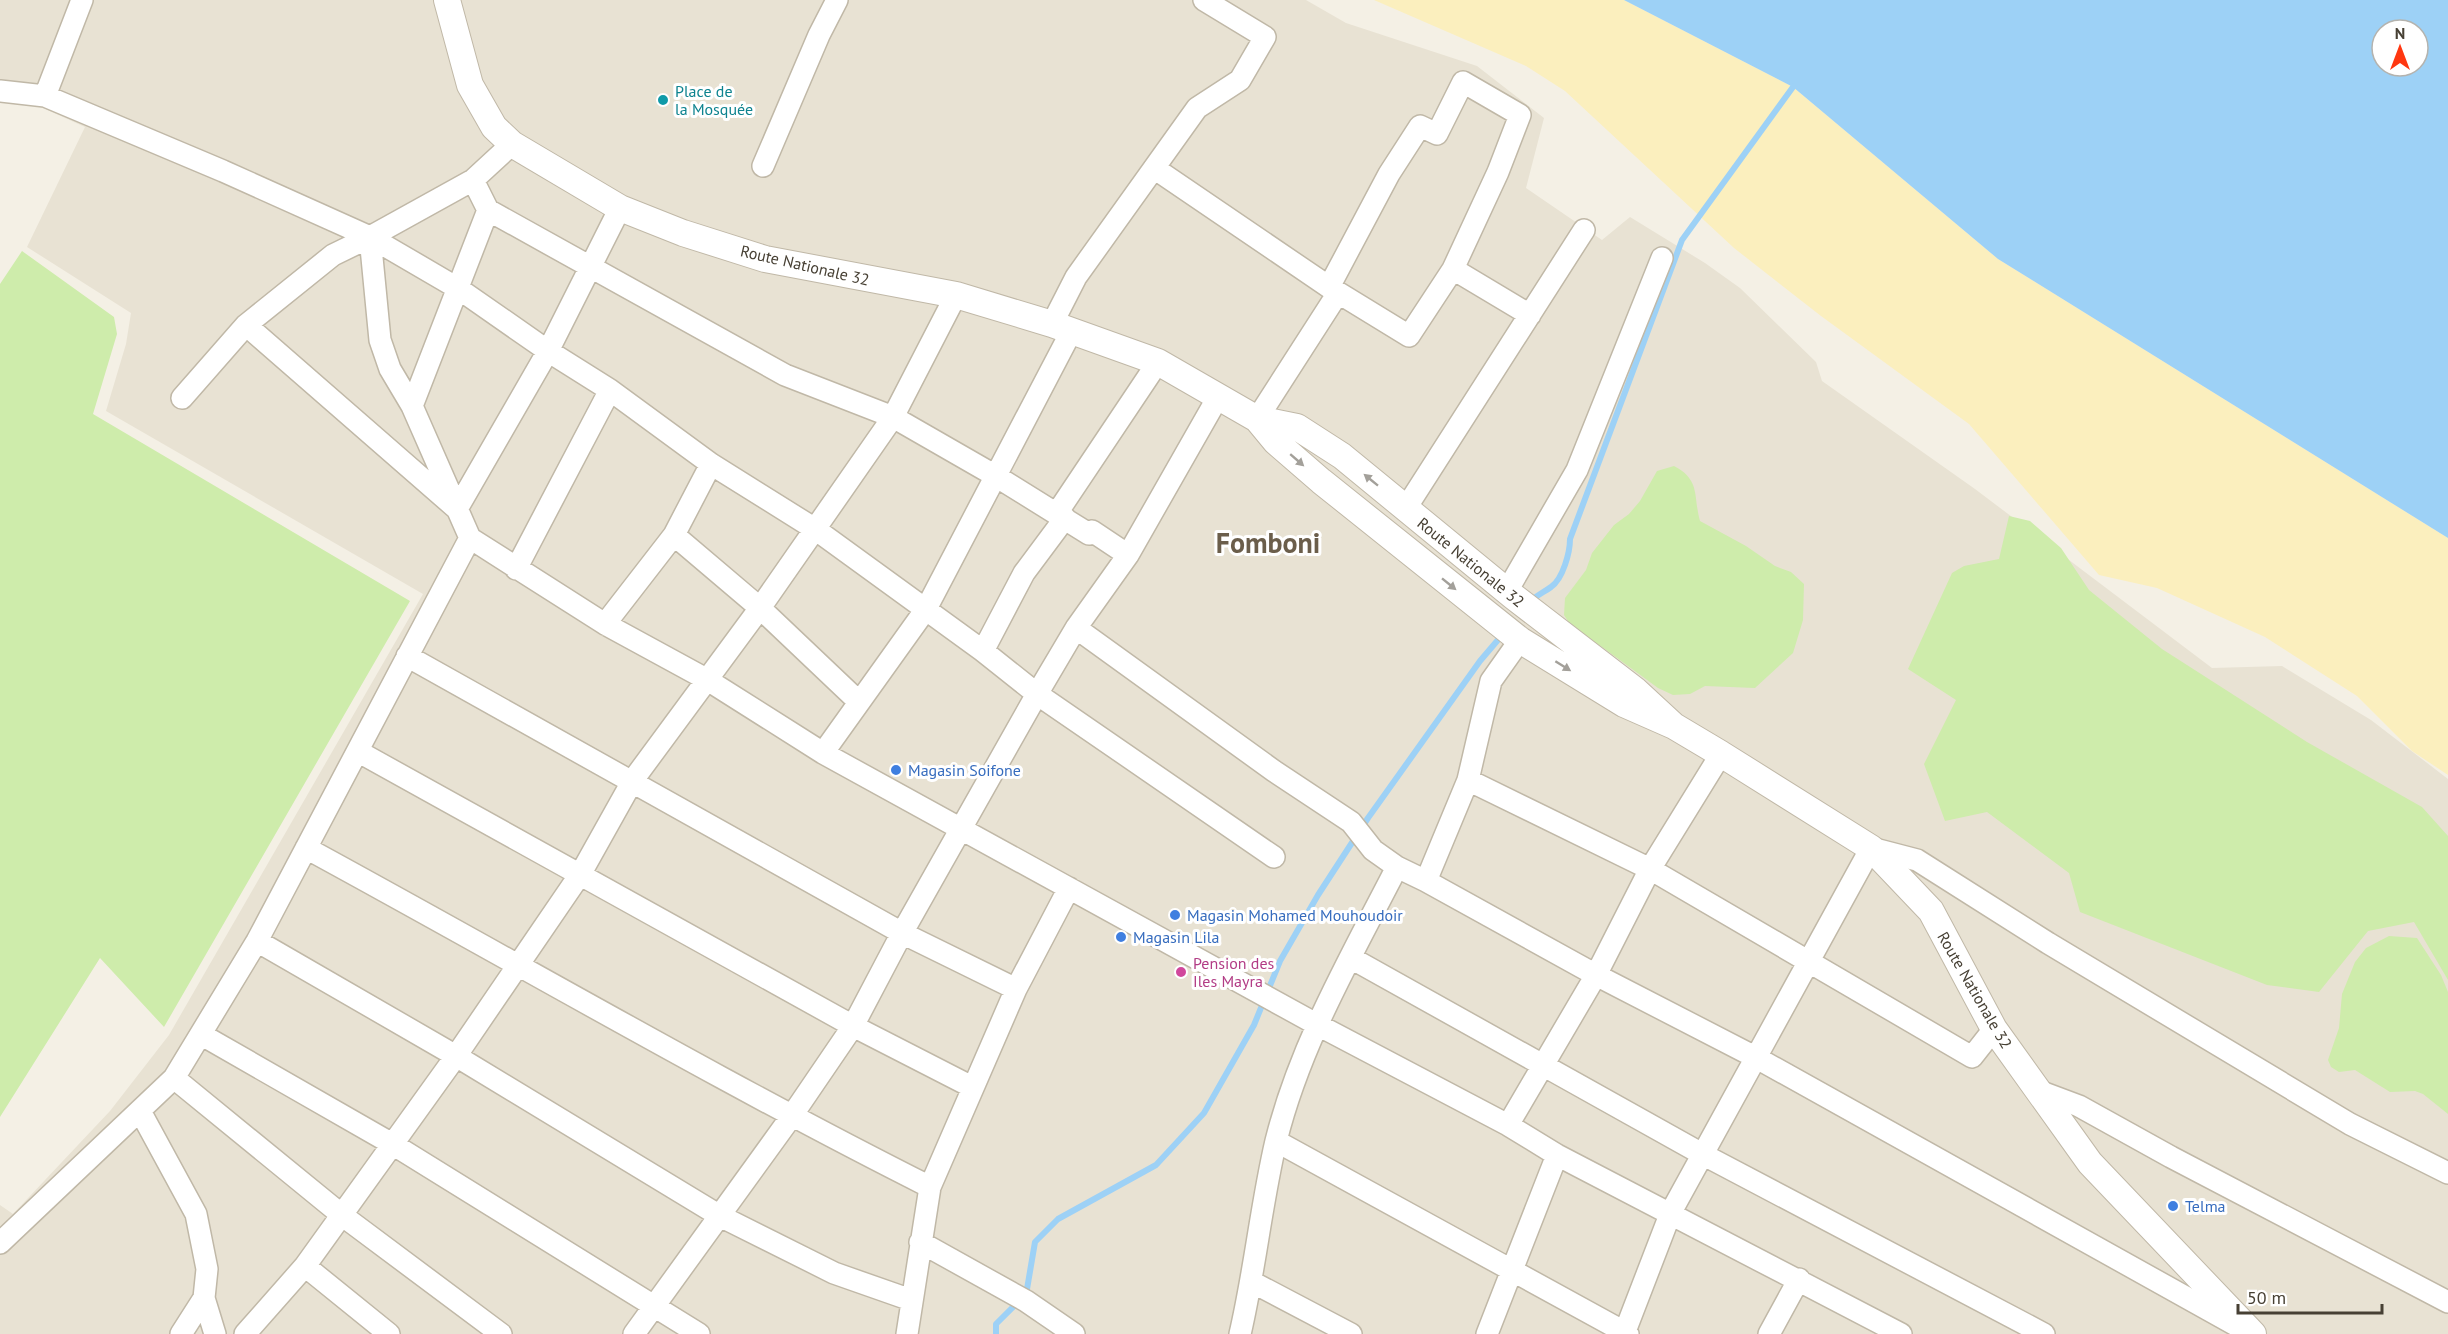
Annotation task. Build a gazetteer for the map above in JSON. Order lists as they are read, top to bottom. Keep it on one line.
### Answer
{"streets":{"street":["Route Nationale 32"]},"districts":["Fomboni"],"places":["Place de la Mosquée","Magasin Soifone","Magasin Mohamed Mouhoudoir","Magasin Lila","Pension des Iles Mayra","Telma"],"scale_bar":"50 m","north":"top"}
